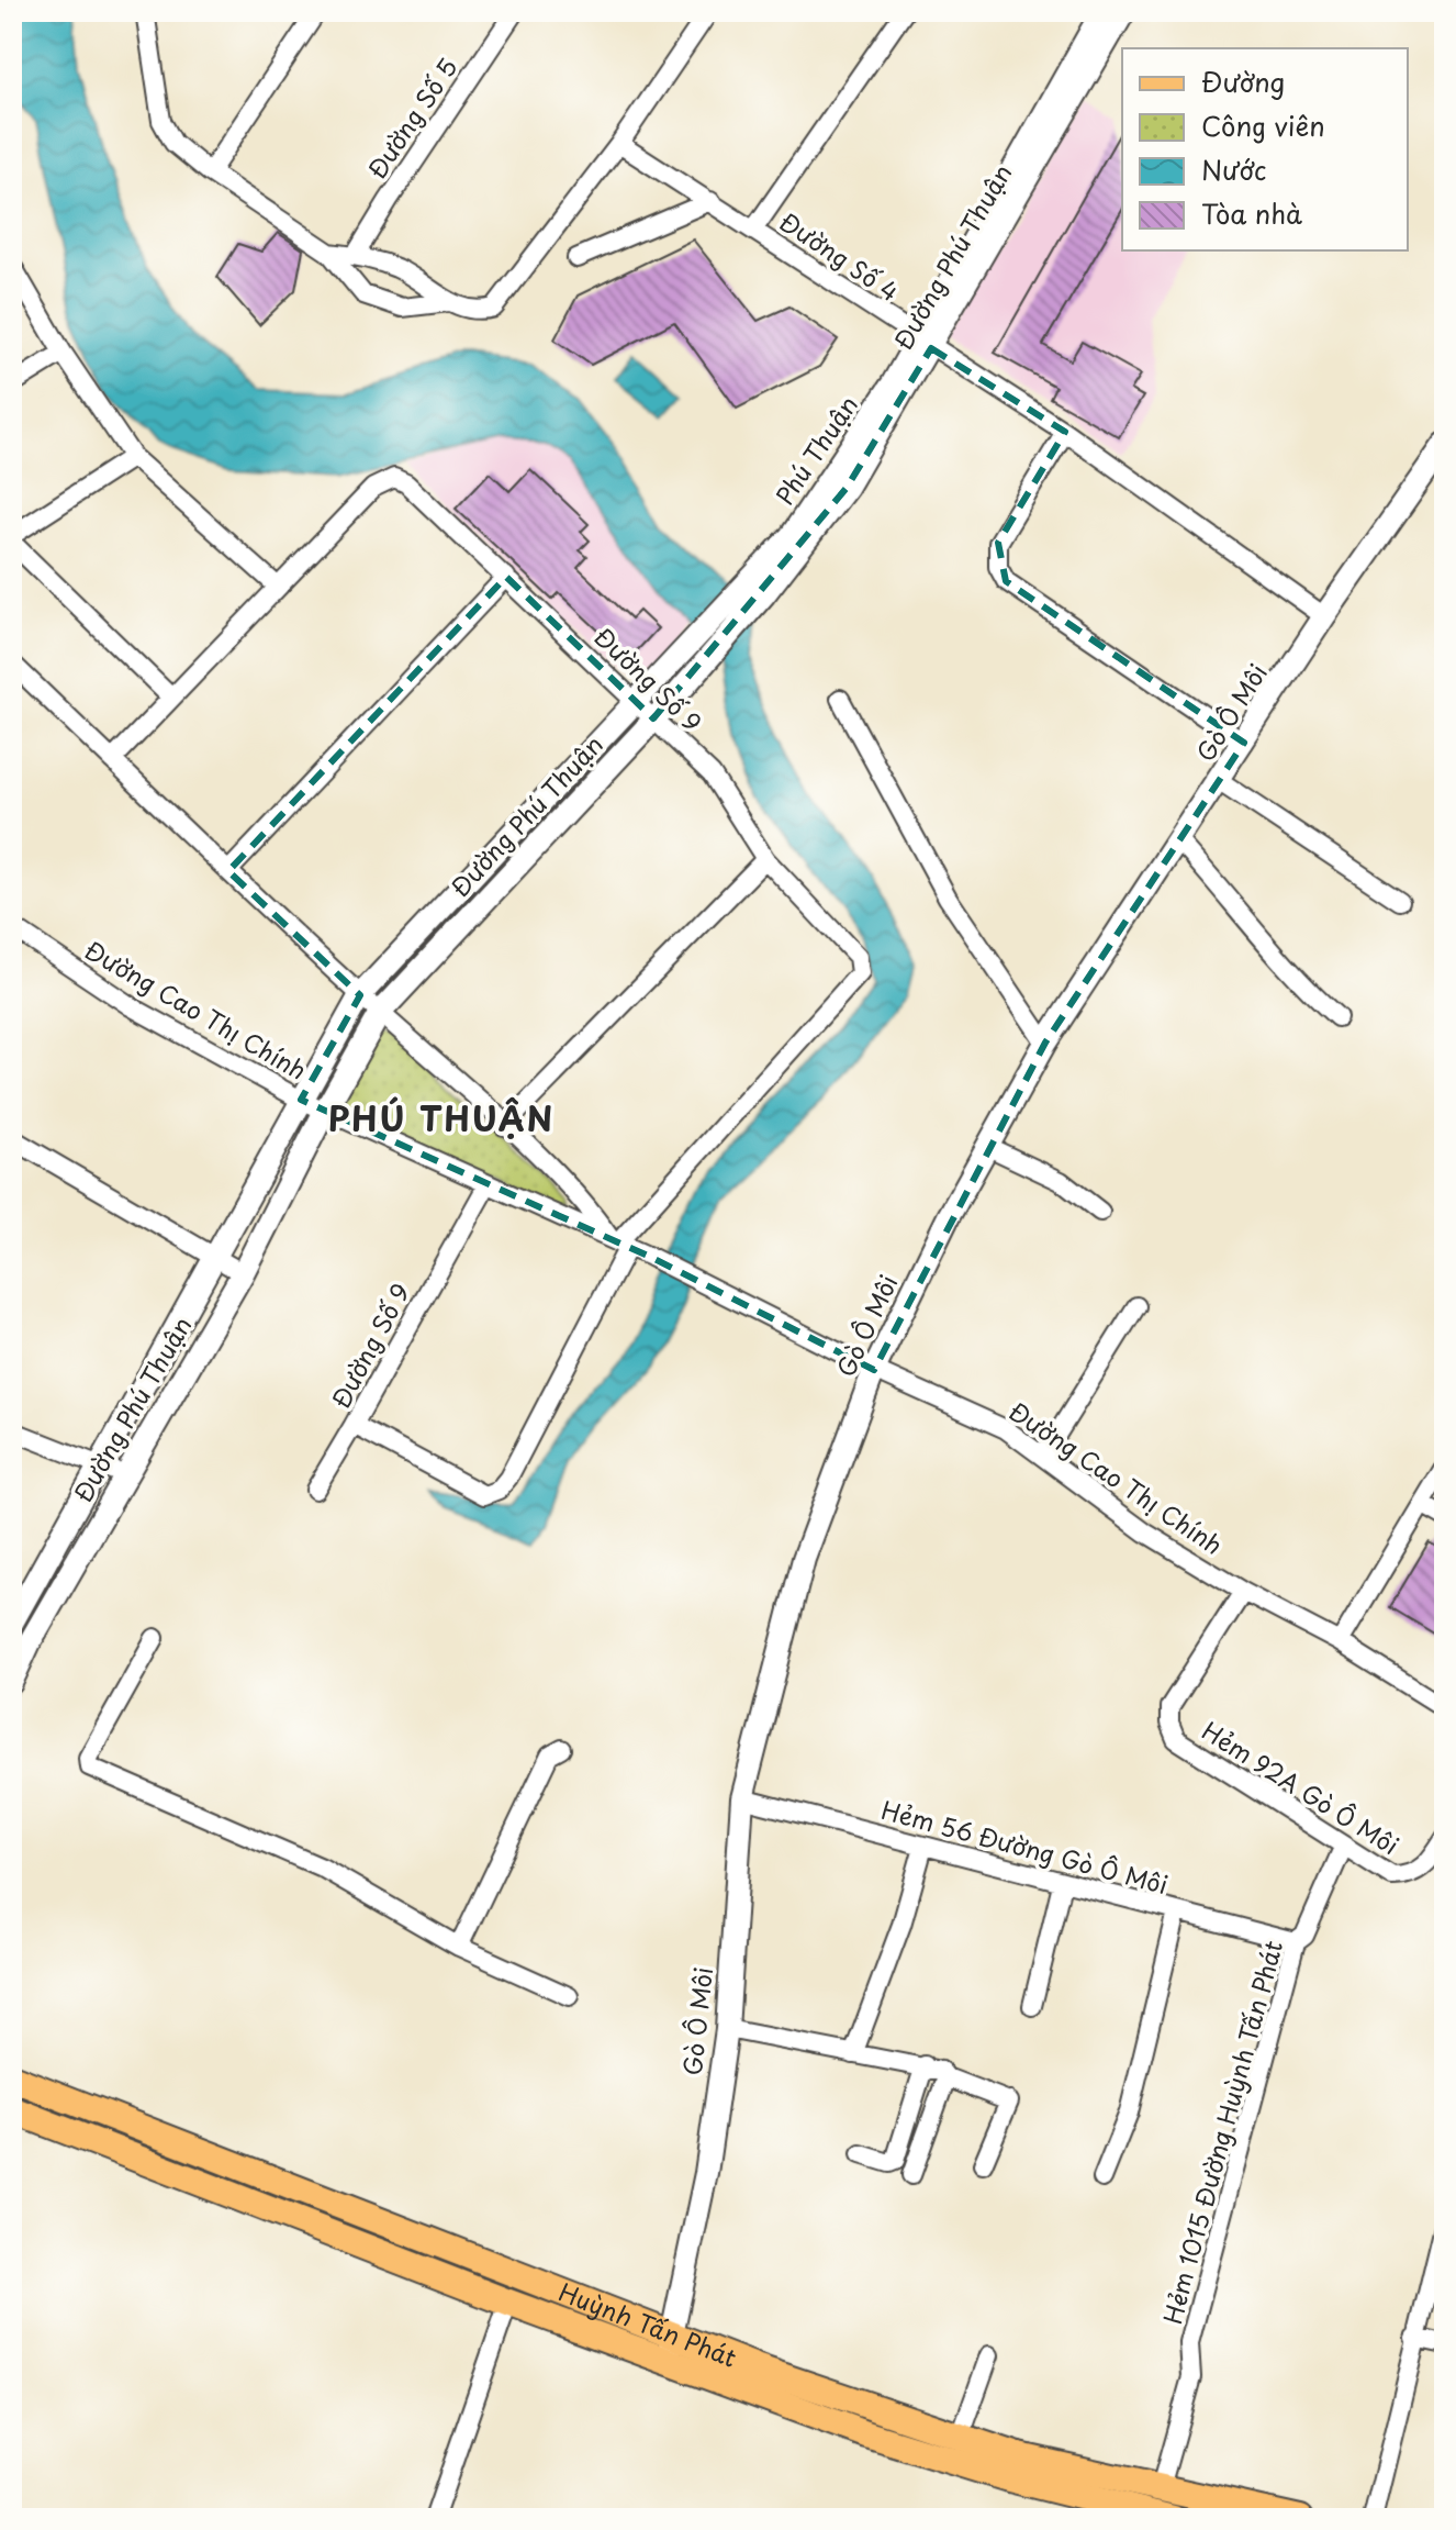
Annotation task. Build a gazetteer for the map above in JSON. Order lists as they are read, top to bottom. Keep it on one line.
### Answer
{"streets":{"main road":["Huỳnh Tấn Phát"],"street":["Đường Số 5","Đường Số 4","Đường Phú Thuận","Phú Thuận","Đường Số 9","Gò Ô Môi","Đường Cao Thị Chính","Hẻm 92A Gò Ô Môi","Hẻm 56 Đường Gò Ô Môi","Hẻm 1015 Đường Huỳnh Tấn Phát"]},"crossings":[["Đường Số 4","Đường Phú Thuận"],["Đường Số 4","Phú Thuận"],["Đường Số 4","Gò Ô Môi"],["Đường Phú Thuận","Phú Thuận"],["Đường Phú Thuận","Đường Số 9"],["Đường Phú Thuận","Đường Cao Thị Chính"],["Đường Số 9","Đường Cao Thị Chính"],["Gò Ô Môi","Đường Cao Thị Chính"],["Gò Ô Môi","Hẻm 56 Đường Gò Ô Môi"],["Gò Ô Môi","Huỳnh Tấn Phát"],["Đường Cao Thị Chính","Hẻm 92A Gò Ô Môi"],["Hẻm 92A Gò Ô Môi","Hẻm 1015 Đường Huỳnh Tấn Phát"],["Hẻm 56 Đường Gò Ô Môi","Hẻm 1015 Đường Huỳnh Tấn Phát"],["Hẻm 1015 Đường Huỳnh Tấn Phát","Huỳnh Tấn Phát"]],"districts":["PHÚ THUẬN"],"legend":["Đường","Công viên","Nước","Tòa nhà"]}
